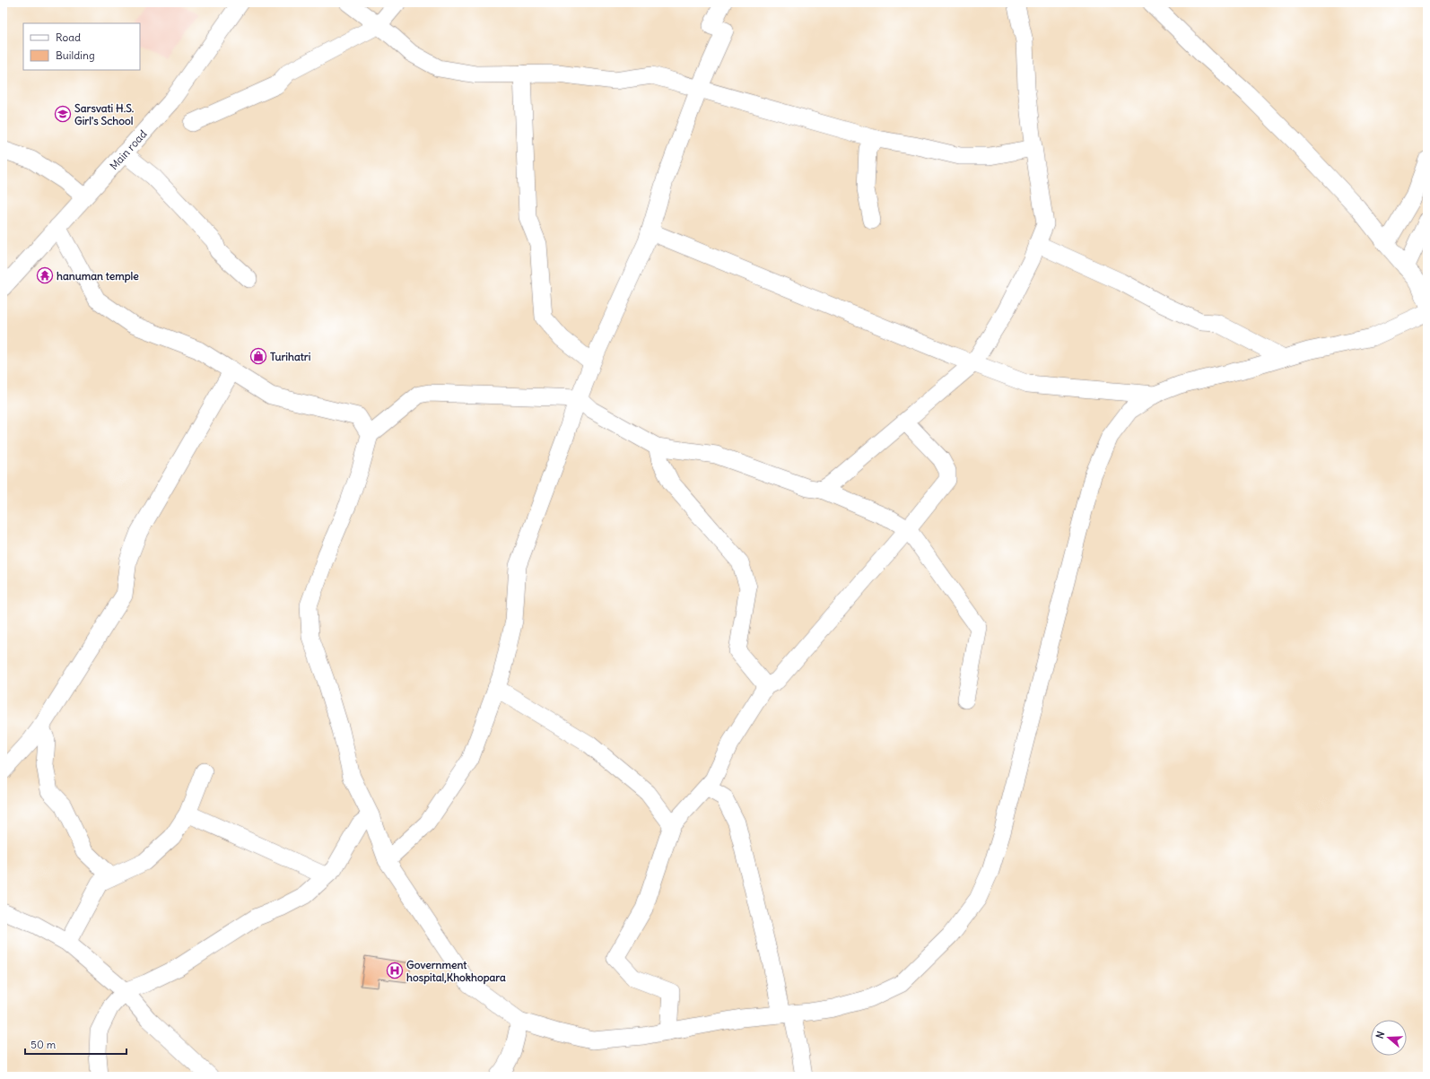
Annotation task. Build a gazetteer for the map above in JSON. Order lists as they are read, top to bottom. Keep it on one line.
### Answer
{"streets":{"street":["Main road"]},"places":{"school or university":["Sarsvati H.S. Girl's School"],"temple":["hanuman temple"],"shop":["Turihatri"],"hospital":["Government hospital,Khokhopara"]},"legend":["Road","Building"],"scale_bar":"50 m","north":"left"}
